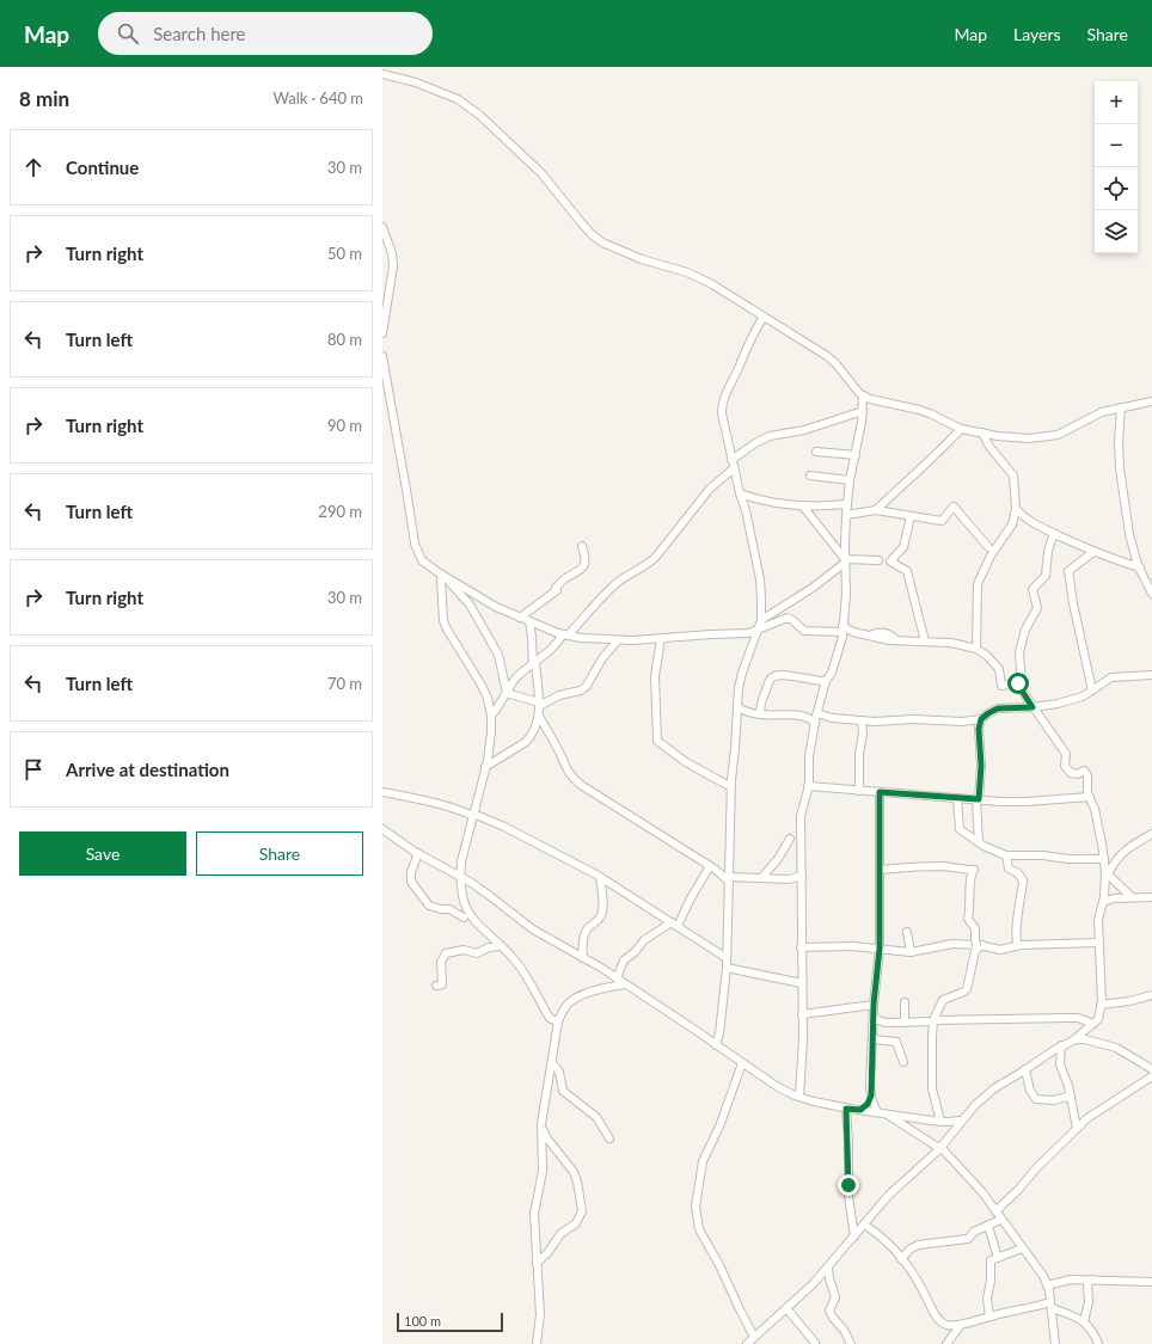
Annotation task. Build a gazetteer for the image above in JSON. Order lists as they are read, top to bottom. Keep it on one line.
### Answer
{"scale_bar":"100 m","page":{"header":"Map","search":"Search here","nav":["Map","Layers","Share"],"heading":["8 min","Walk · 640 m"],"map_buttons":["+","−"],"list":[["Continue","30 m"],["Turn right","50 m"],["Turn left","80 m"],["Turn right","90 m"],["Turn left","290 m"],["Turn right","30 m"],["Turn left","70 m"],"Arrive at destination"],"buttons":["Save","Share"],"scale":"100 m"}}
